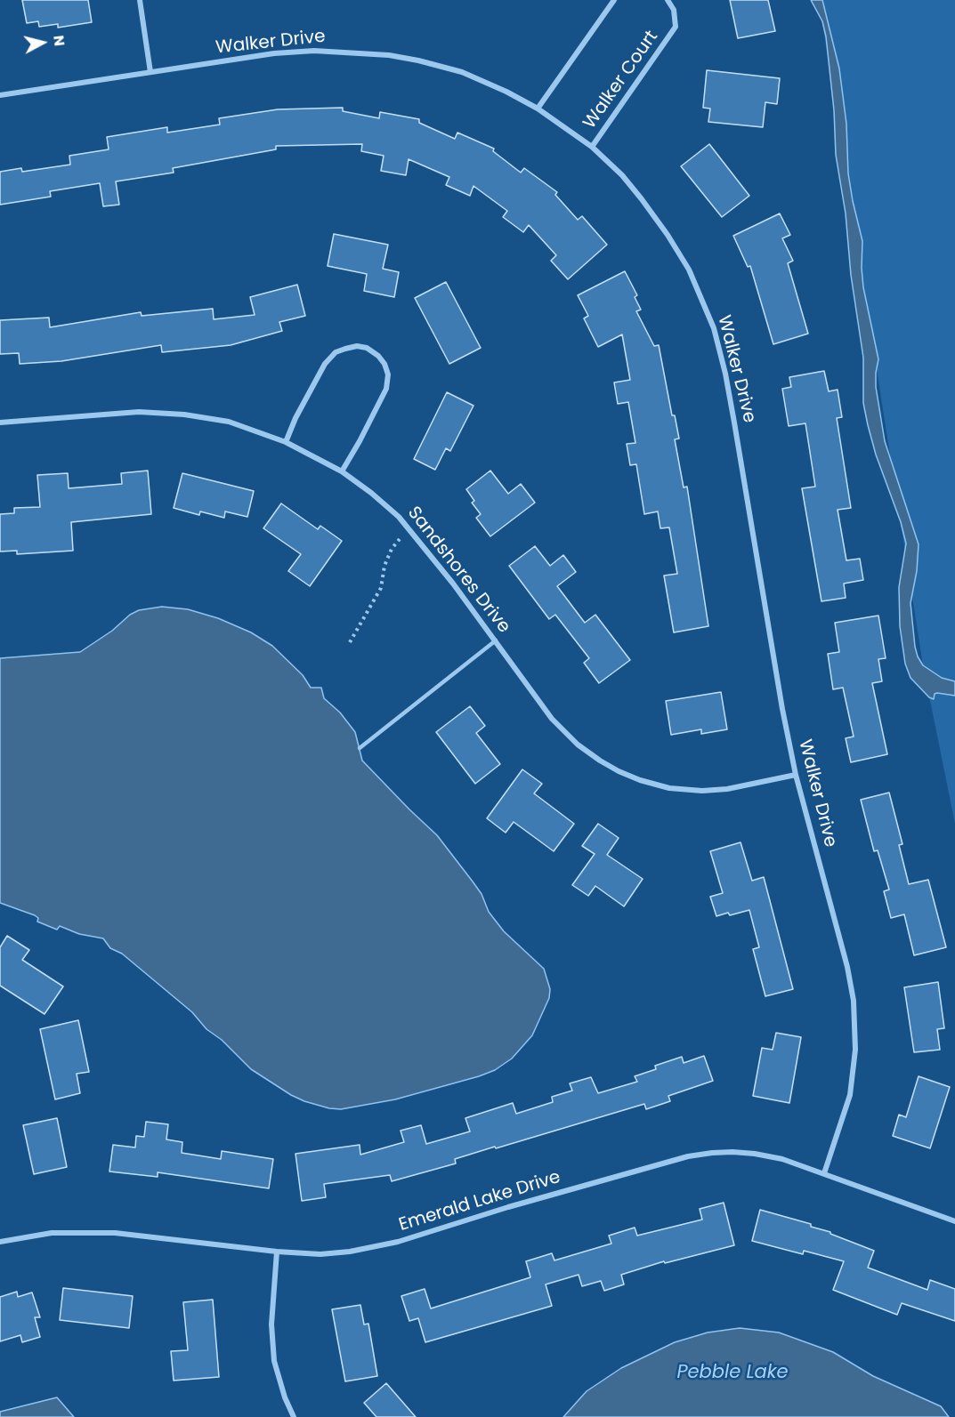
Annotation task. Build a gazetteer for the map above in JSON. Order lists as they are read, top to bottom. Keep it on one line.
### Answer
{"streets":{"street":["Walker Drive","Walker Court","Sandshores Drive","Emerald Lake Drive"]},"crossings":[["Walker Drive","Walker Court"],["Walker Drive","Sandshores Drive"],["Walker Drive","Emerald Lake Drive"]],"water":["Pebble Lake"],"north":"right"}
